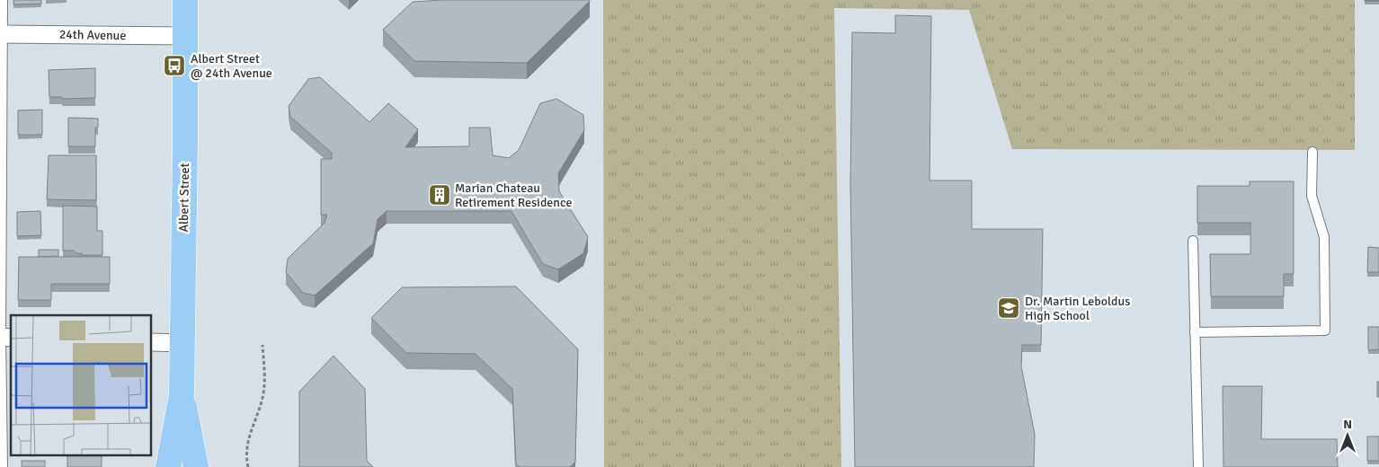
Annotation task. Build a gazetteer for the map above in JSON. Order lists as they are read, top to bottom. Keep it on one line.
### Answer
{"streets":{"main road":["Albert Street"],"street":["24th Avenue"]},"crossings":[["24th Avenue","Albert Street"]],"places":{"bus stop":["Albert Street @ 24th Avenue"],"building":["Marian Chateau Retirement Residence"],"school or university":["Dr. Martin Leboldus High School"]},"north":"top"}
